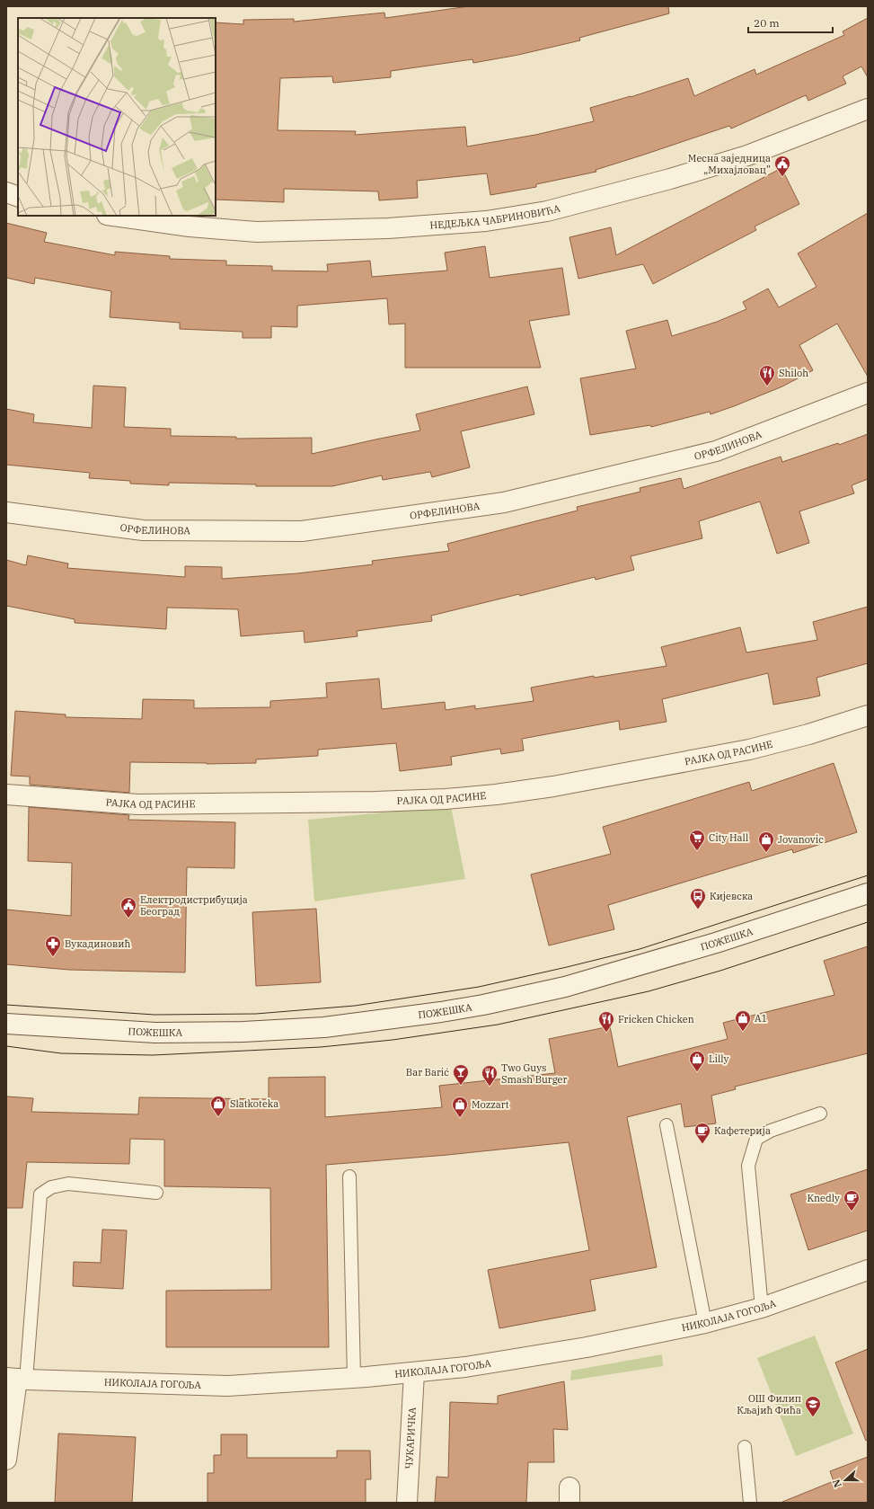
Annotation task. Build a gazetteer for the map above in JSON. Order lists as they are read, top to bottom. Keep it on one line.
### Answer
{"streets":{"street":["НЕДЕЉКА ЧАБРИНОВИЋА","ОРФЕЛИНОВА","РАЈКА ОД РАСИНЕ","ПОЖЕШКА","НИКОЛАЈА ГОГОЉА","ЧУКАРИЧКА"]},"crossings":[["НИКОЛАЈА ГОГОЉА","ЧУКАРИЧКА"]],"places":{"public building":["Месна заједница „Михајловац”","Електродистрибуција Београд"],"restaurant":["Shiloh","Fricken Chicken","Two Guys Smash Burger"],"supermarket":["City Hall"],"shop":["Jovanovic","A1","Lilly","Slatkoteka","Mozzart"],"bus stop":["Кијевска"],"pharmacy":["Вукадиновић"],"bar":["Bar Barić"],"cafe":["Кафетерија","Knedly"],"school or university":["ОШ Филип Кљајић Фића"]},"scale_bar":"20 m","north":"left"}
